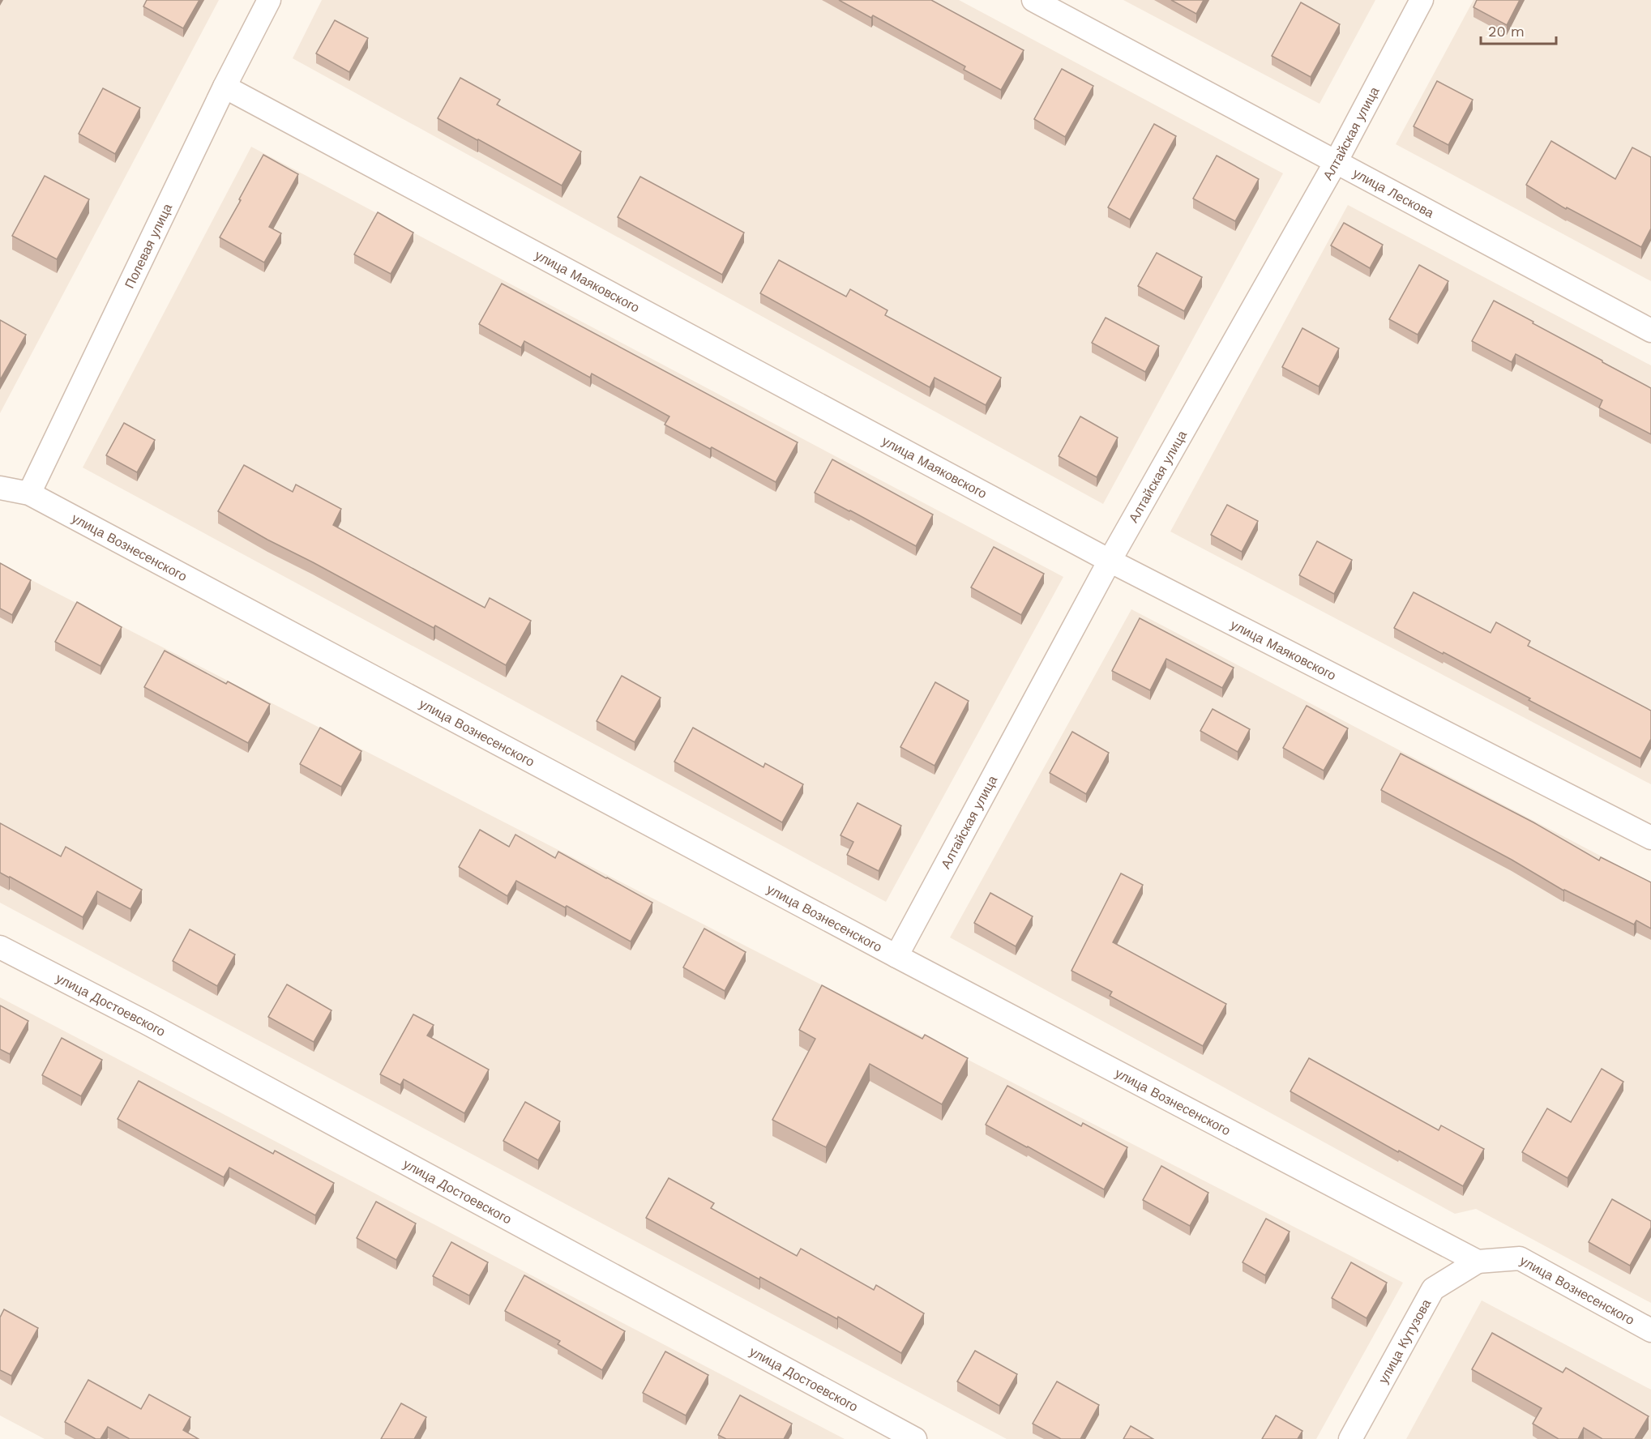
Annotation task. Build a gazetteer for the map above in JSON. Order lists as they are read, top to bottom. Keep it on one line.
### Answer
{"streets":{"street":["Алтайская улица","улица Лескова","Полевая улица","улица Маяковского","улица Вознесенского","улица Достоевского","улица Кутузова"]},"crossings":[["Алтайская улица","улица Лескова"],["Алтайская улица","улица Маяковского"],["Алтайская улица","улица Вознесенского"],["Полевая улица","улица Маяковского"],["Полевая улица","улица Вознесенского"],["улица Вознесенского","улица Кутузова"]],"scale_bar":"20 m"}
